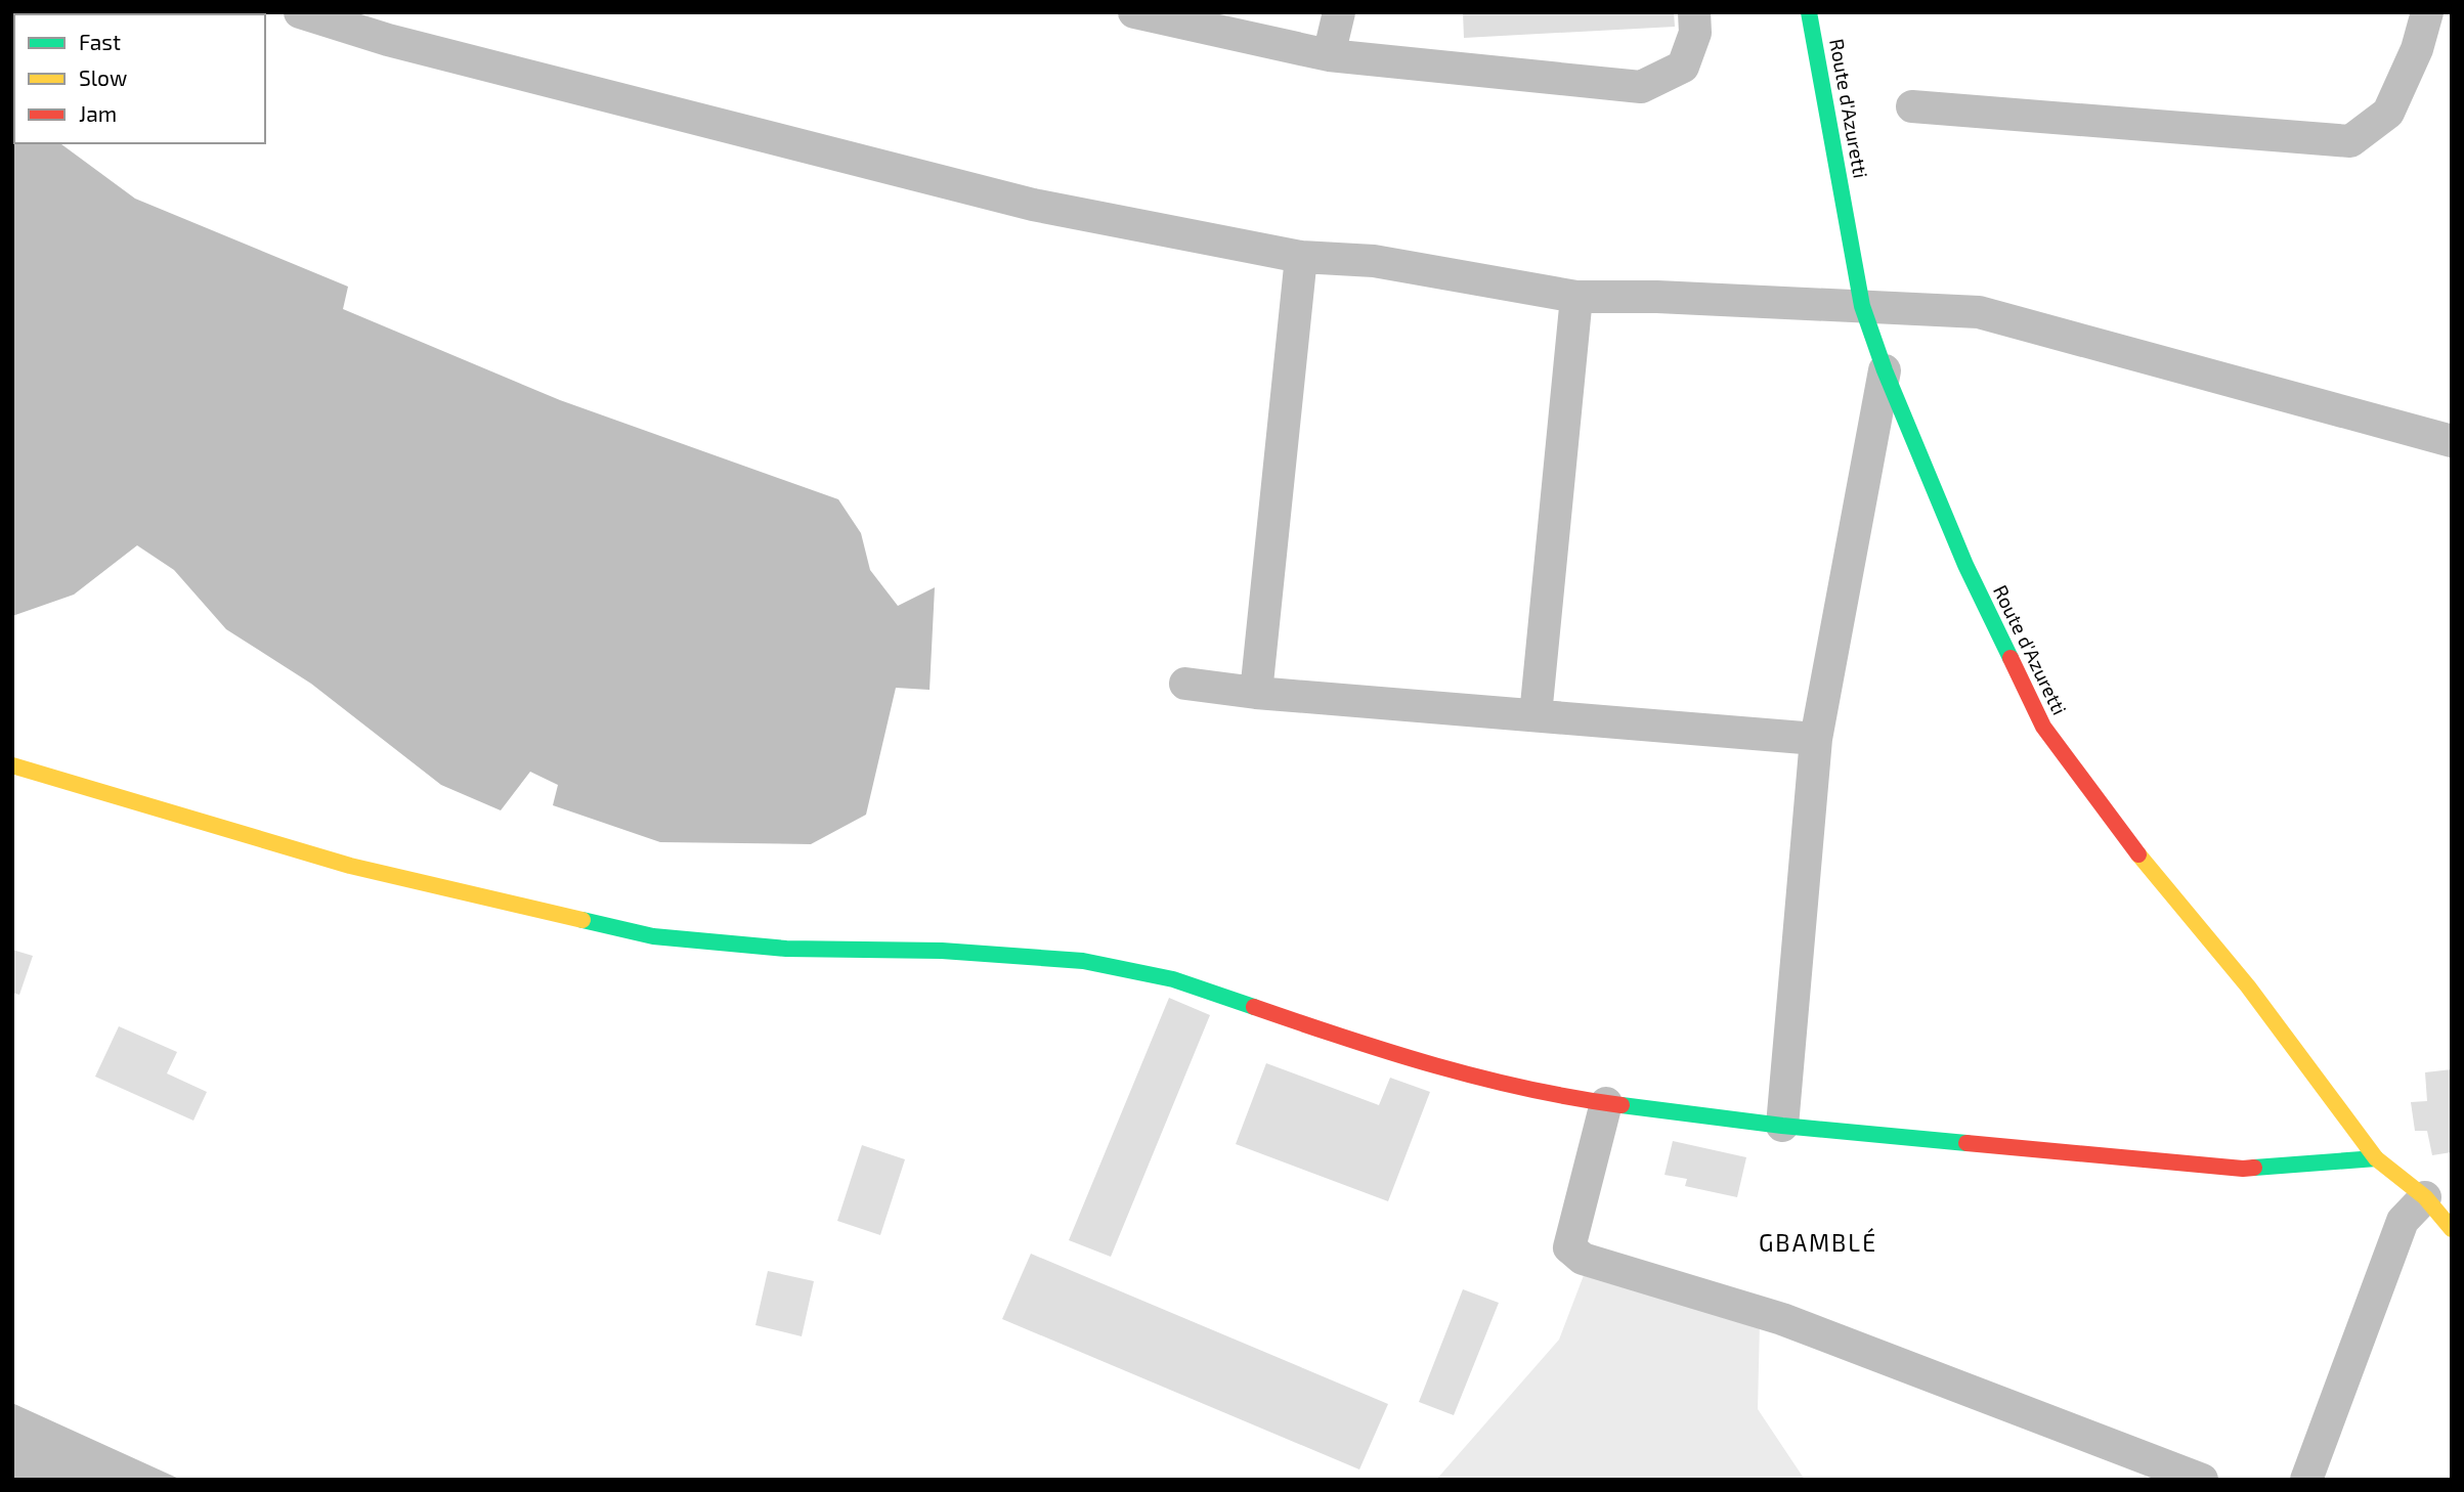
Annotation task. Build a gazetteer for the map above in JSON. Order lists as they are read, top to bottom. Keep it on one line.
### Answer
{"streets":{"street":["Route d'Azuretti"]},"districts":["GBAMBLÉ"],"legend":["Fast","Slow","Jam"]}
